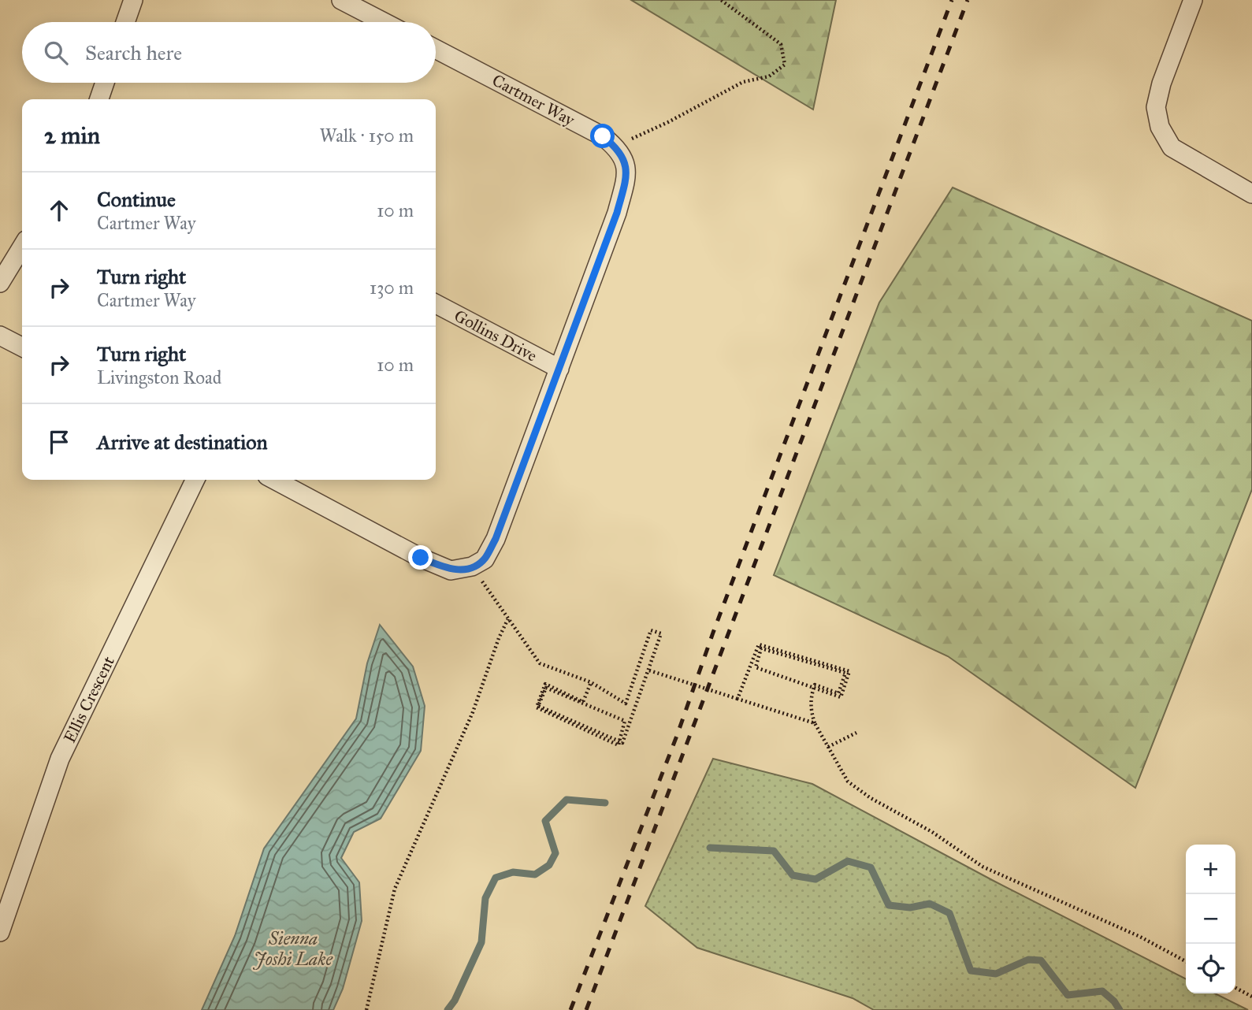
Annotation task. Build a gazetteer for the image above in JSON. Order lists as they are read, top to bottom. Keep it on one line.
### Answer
{"streets":{"street":["Cartmer Way","Gollins Drive","Ellis Crescent"]},"water":["Sienna Joshi Lake"],"page":{"search":"Search here","heading":["2 min","Walk · 150 m"],"list":[["Continue","Cartmer Way","10 m"],["Turn right","Cartmer Way","130 m"],["Turn right","Livingston Road","10 m"],"Arrive at destination"],"map_buttons":["+","−"]}}
